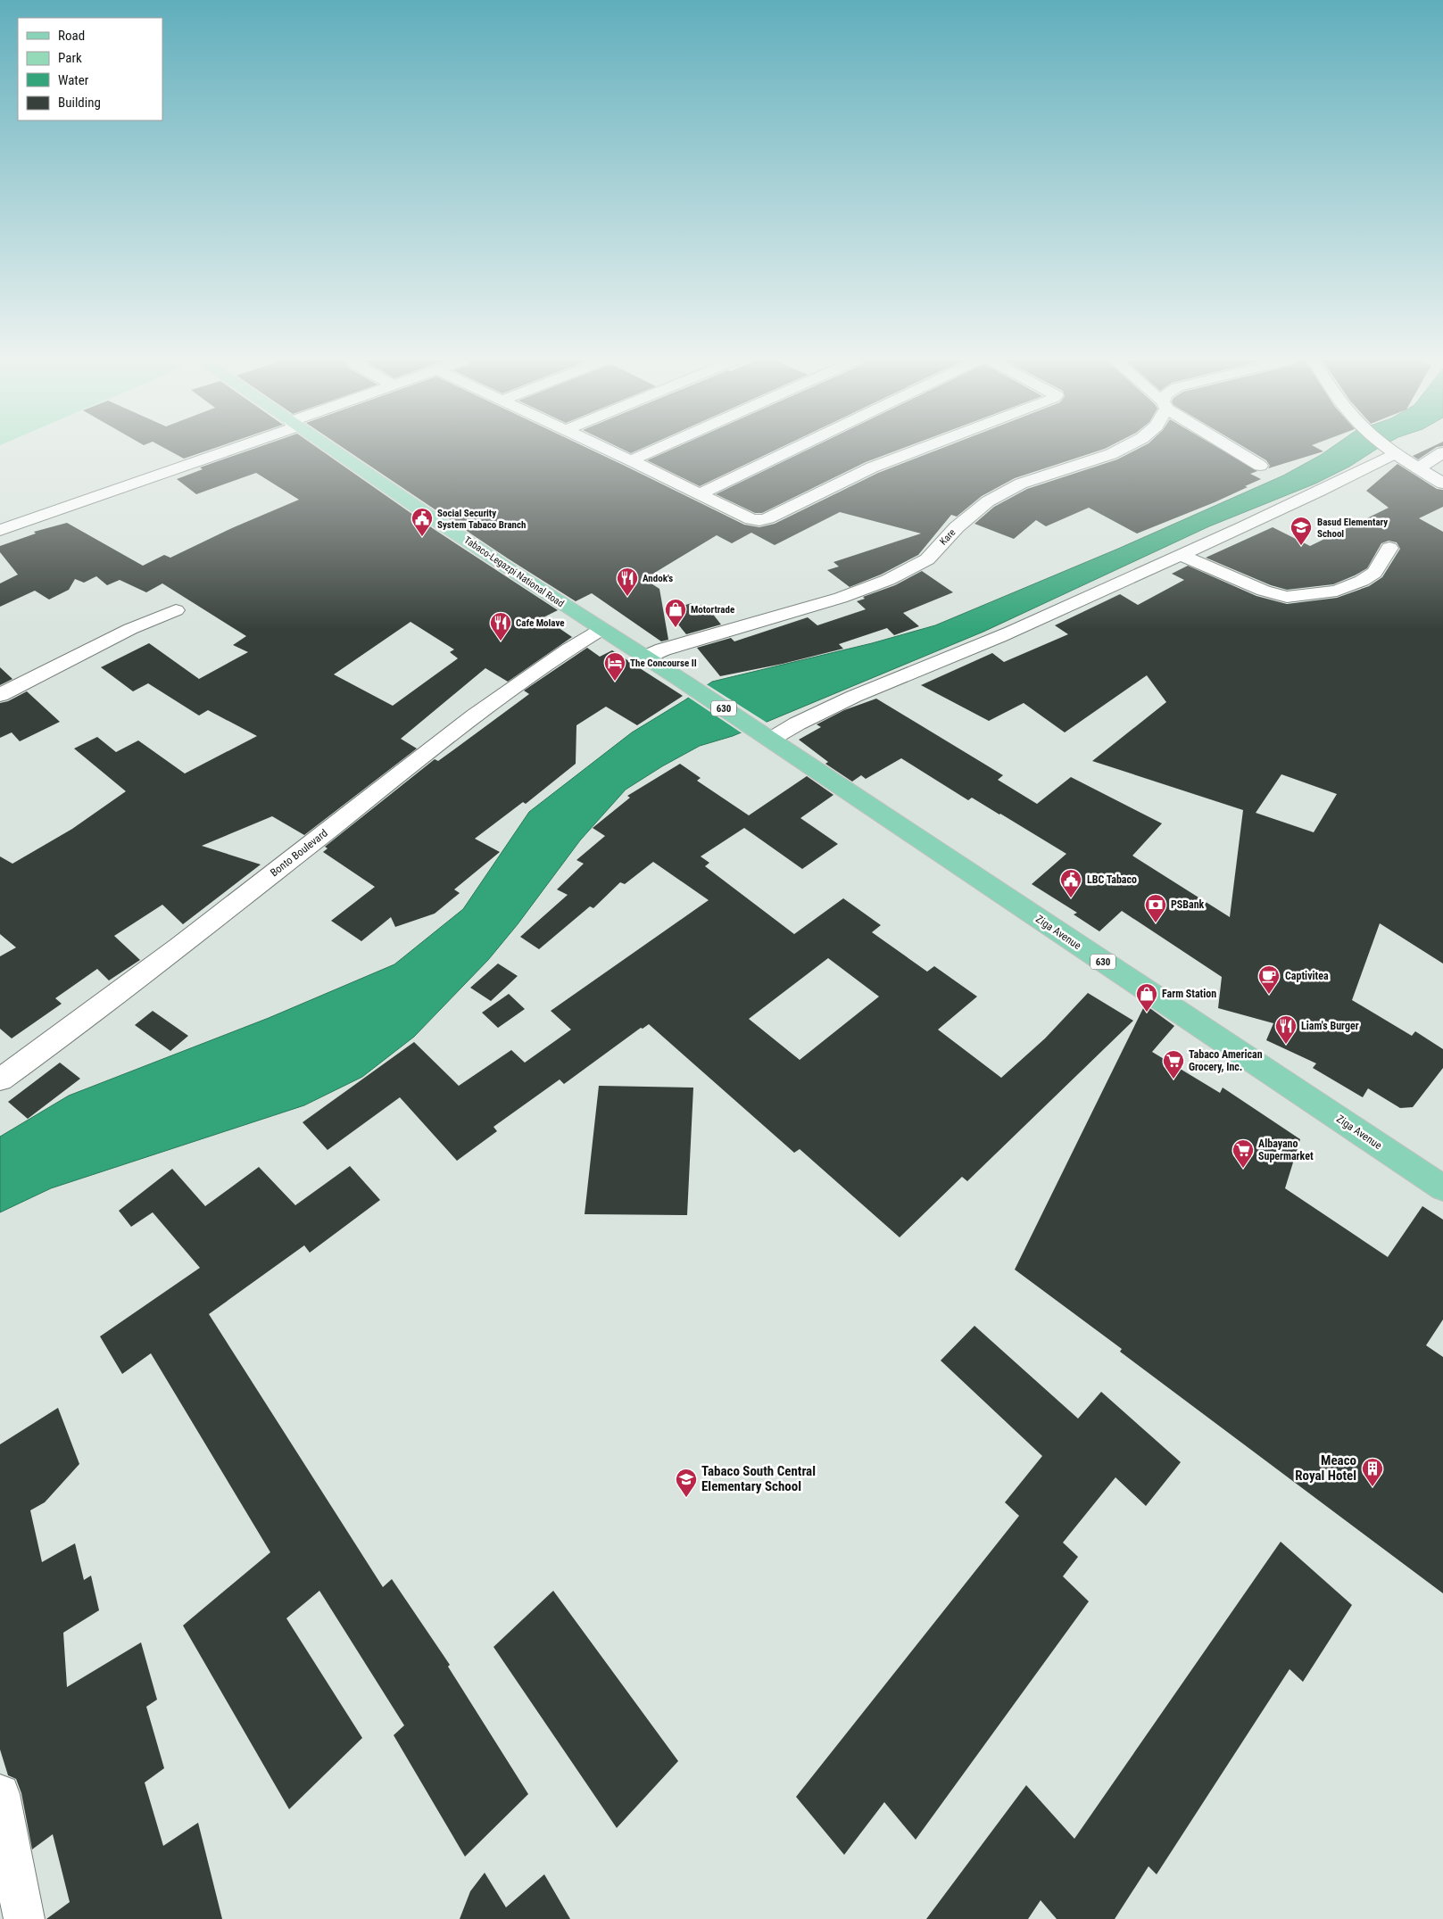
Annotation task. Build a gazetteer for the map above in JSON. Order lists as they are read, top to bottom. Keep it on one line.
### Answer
{"streets":{"main road":["Tabaco-Legazpi National Road","630","Ziga Avenue"],"street":["Kare","Bonto Boulevard"]},"crossings":[["Kare","Tabaco-Legazpi National Road"],["Tabaco-Legazpi National Road","Bonto Boulevard"],["Tabaco-Legazpi National Road","Ziga Avenue"]],"places":{"public building":["Social Security System Tabaco Branch","LBC Tabaco"],"school or university":["Basud Elementary School","Tabaco South Central Elementary School"],"restaurant":["Andok's","Cafe Molave","Liam's Burger"],"shop":["Motortrade","Farm Station"],"hotel":["The Concourse II"],"bank":["PSBank"],"cafe":["Captivitea"],"supermarket":["Tabaco American Grocery, Inc.","Albayano Supermarket"],"building":["Meaco Royal Hotel"]},"legend":["Road","Park","Water","Building"]}
